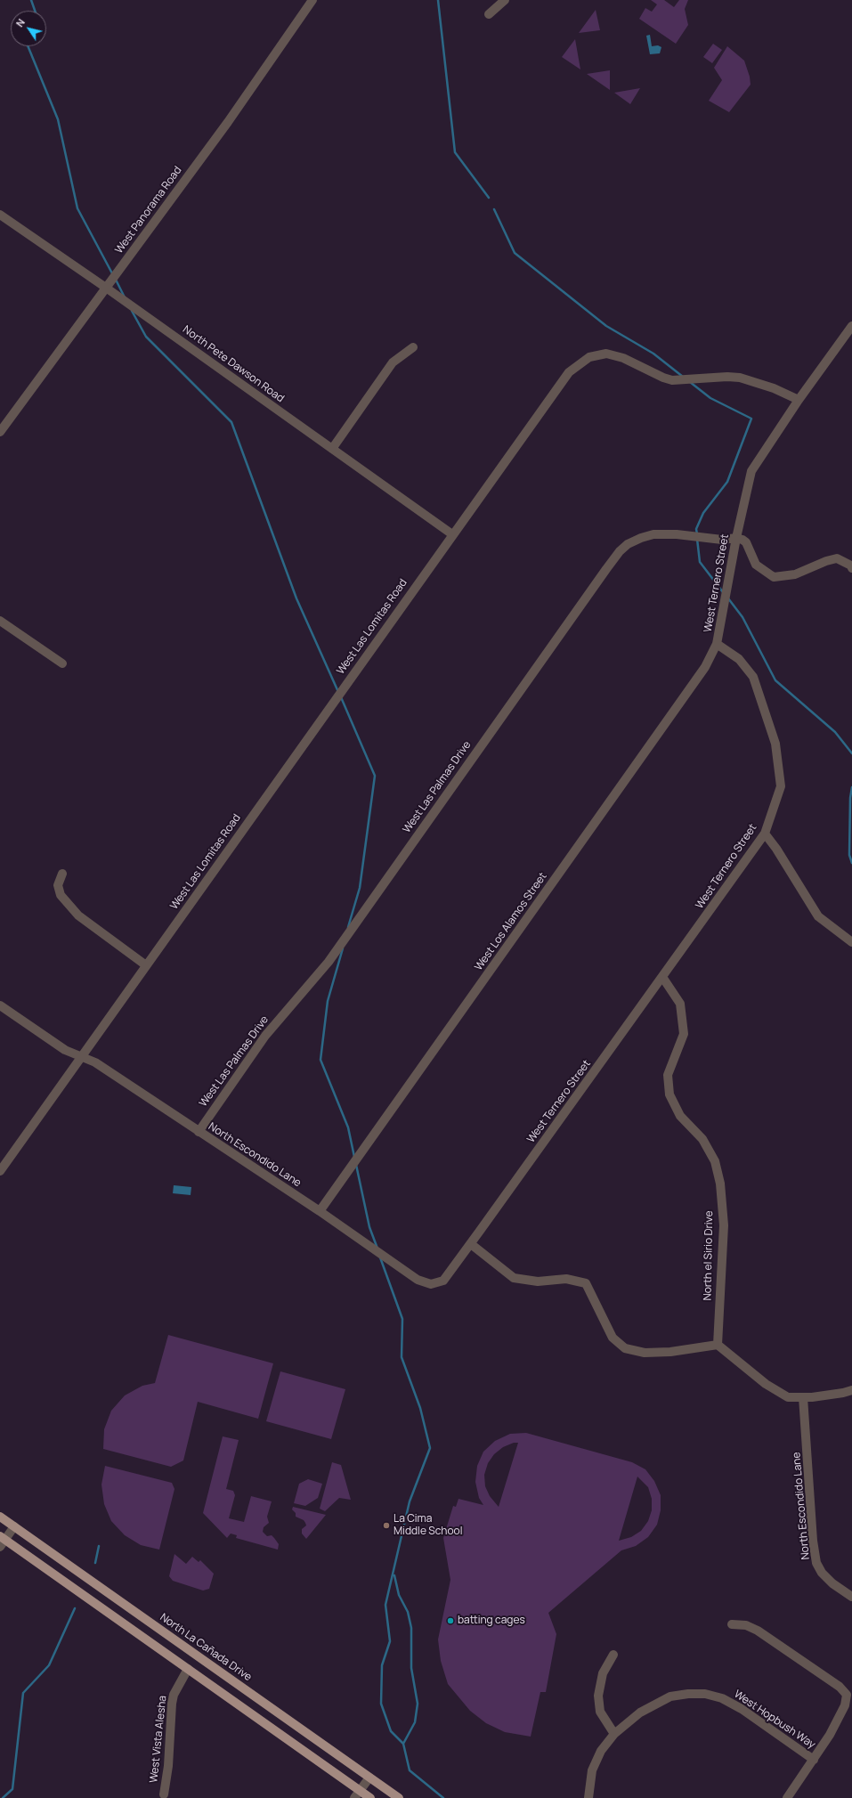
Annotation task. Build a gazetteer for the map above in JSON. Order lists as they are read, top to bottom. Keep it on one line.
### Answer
{"streets":{"main road":["North La Cañada Drive"],"street":["West Panorama Road","North Pete Dawson Road","West Ternero Street","West Las Lomitas Road","West Las Palmas Drive","West Los Alamos Street","North Escondido Lane","North el Sirio Drive","West Hopbush Way","West Vista Alesha"]},"crossings":[["West Panorama Road","North Pete Dawson Road"],["North Pete Dawson Road","West Las Lomitas Road"],["West Ternero Street","West Las Lomitas Road"],["West Ternero Street","West Las Palmas Drive"],["West Ternero Street","West Los Alamos Street"],["West Ternero Street","North Escondido Lane"],["West Ternero Street","North el Sirio Drive"],["West Las Lomitas Road","North Escondido Lane"],["West Las Palmas Drive","North Escondido Lane"],["West Los Alamos Street","North Escondido Lane"]],"places":["La Cima Middle School","batting cages"],"north":"top left"}
